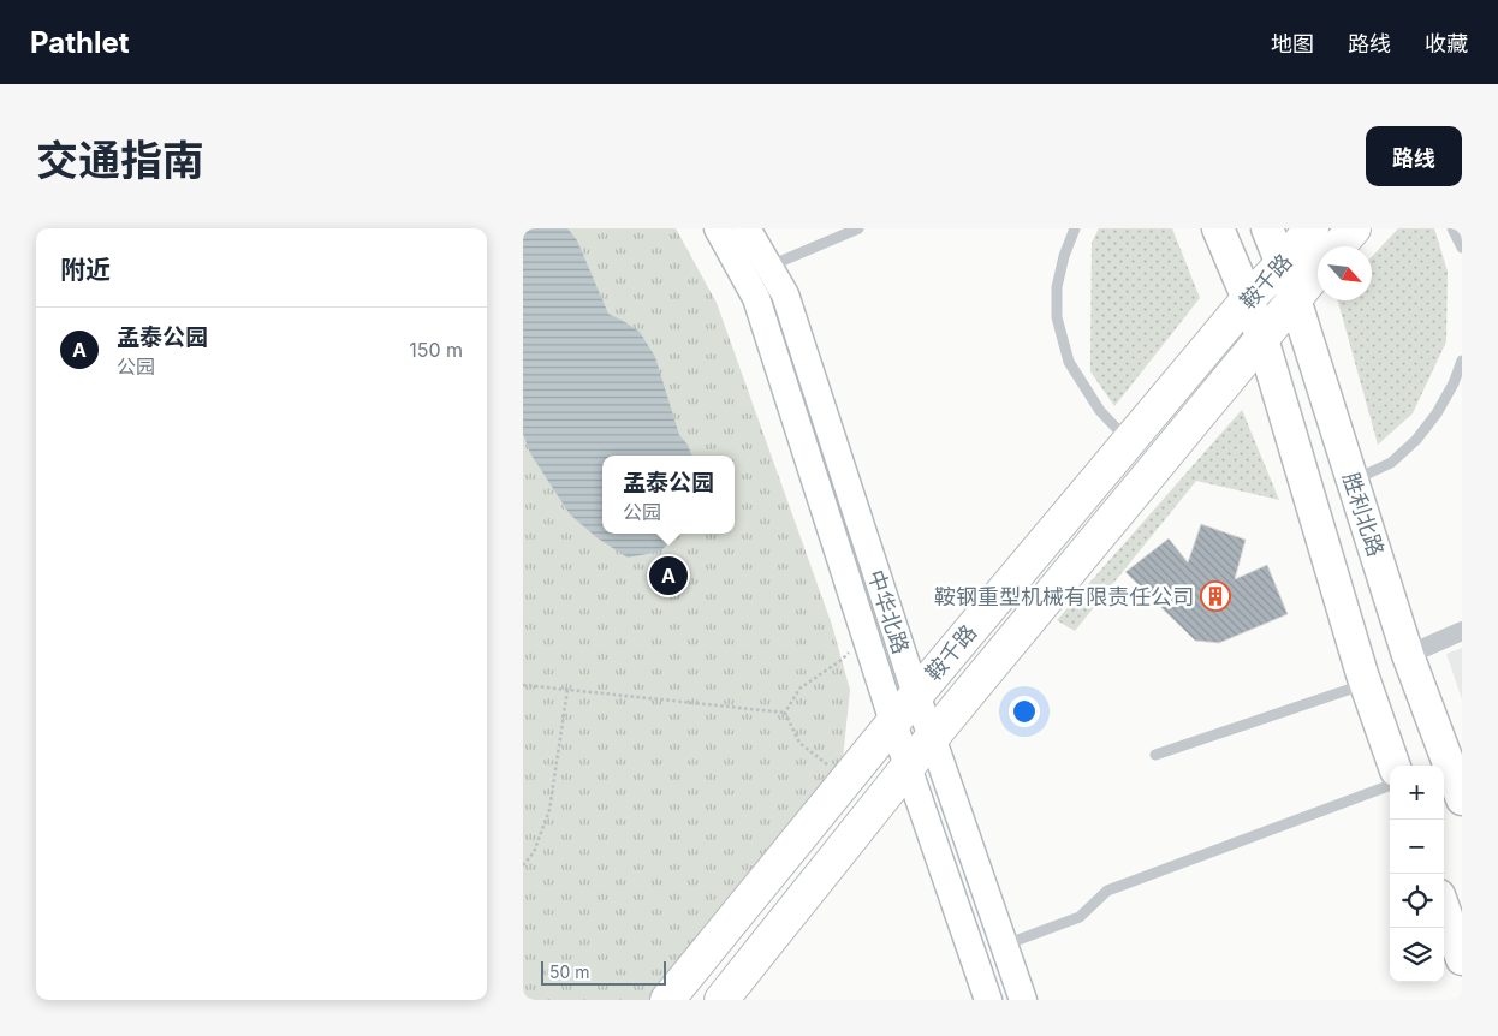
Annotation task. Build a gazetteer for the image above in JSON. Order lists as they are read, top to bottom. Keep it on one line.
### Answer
{"streets":{"highway":["鞍千路"],"main road":["胜利北路","中华北路"]},"crossings":[["鞍千路","胜利北路"],["鞍千路","中华北路"]],"places":{"building":["鞍钢重型机械有限责任公司"]},"scale_bar":"50 m","north":"bottom right","page":{"header":"Pathlet","nav":["地图","路线","收藏"],"title":"交通指南","buttons":"路线","heading":"附近","list":[{"mark":"A","name":"孟泰公园","note":"公园","value":"150 m"}],"popup":["孟泰公园","公园"],"pins":"A","map_buttons":["+","−"],"scale":"50 m"}}
